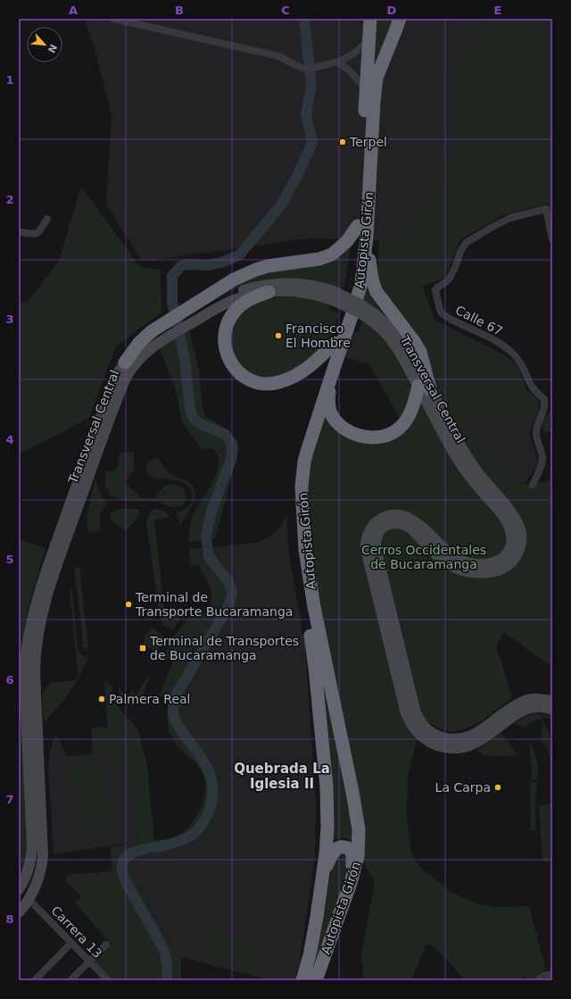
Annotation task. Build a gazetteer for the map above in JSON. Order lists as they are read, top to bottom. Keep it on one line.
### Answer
{"streets":{"highway":["Autopista Girón"],"main road":["Transversal Central"],"street":["Calle 67","Carrera 13"]},"crossings":[["Transversal Central","Carrera 13"]],"districts":["Quebrada La Iglesia II"],"parks":["Cerros Occidentales de Bucaramanga"],"places":{"other":["Terpel","Francisco El Hombre","Terminal de Transporte Bucaramanga","Palmera Real","La Carpa"],"transit":["Terminal de Transportes de Bucaramanga"]},"north":"bottom right","grid":{"columns":["A","B","C","D","E"],"rows":["1","2","3","4","5","6","7","8"]}}
